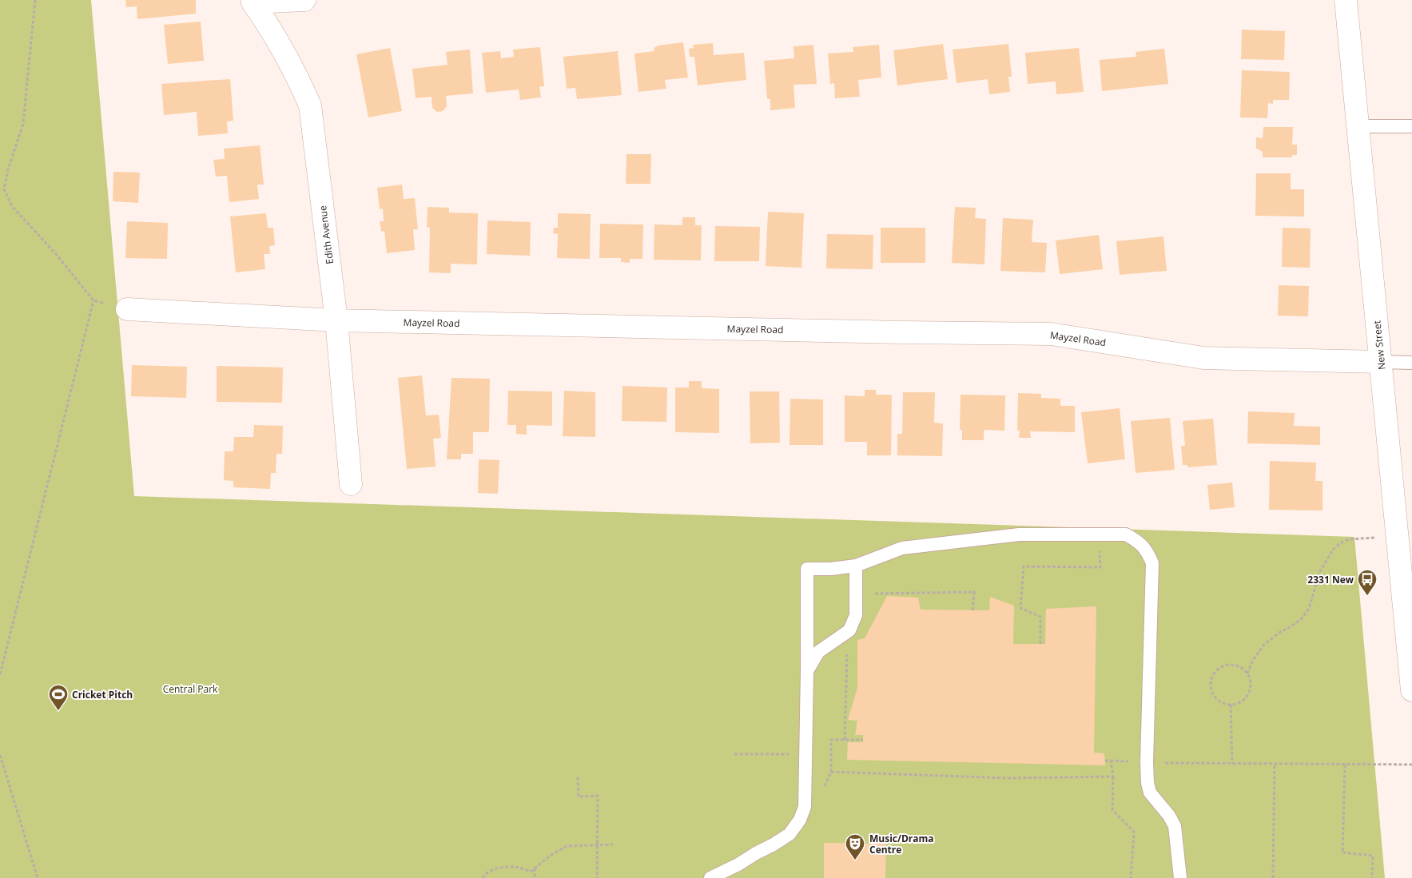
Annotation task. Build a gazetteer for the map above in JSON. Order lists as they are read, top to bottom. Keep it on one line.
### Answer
{"streets":{"street":["Edith Avenue","Mayzel Road","New Street"]},"crossings":[["Edith Avenue","Mayzel Road"],["Mayzel Road","New Street"]],"parks":["Central Park"],"places":{"bus stop":["2331 New"],"sports":["Cricket Pitch"],"theatre":["Music/Drama Centre"]}}
